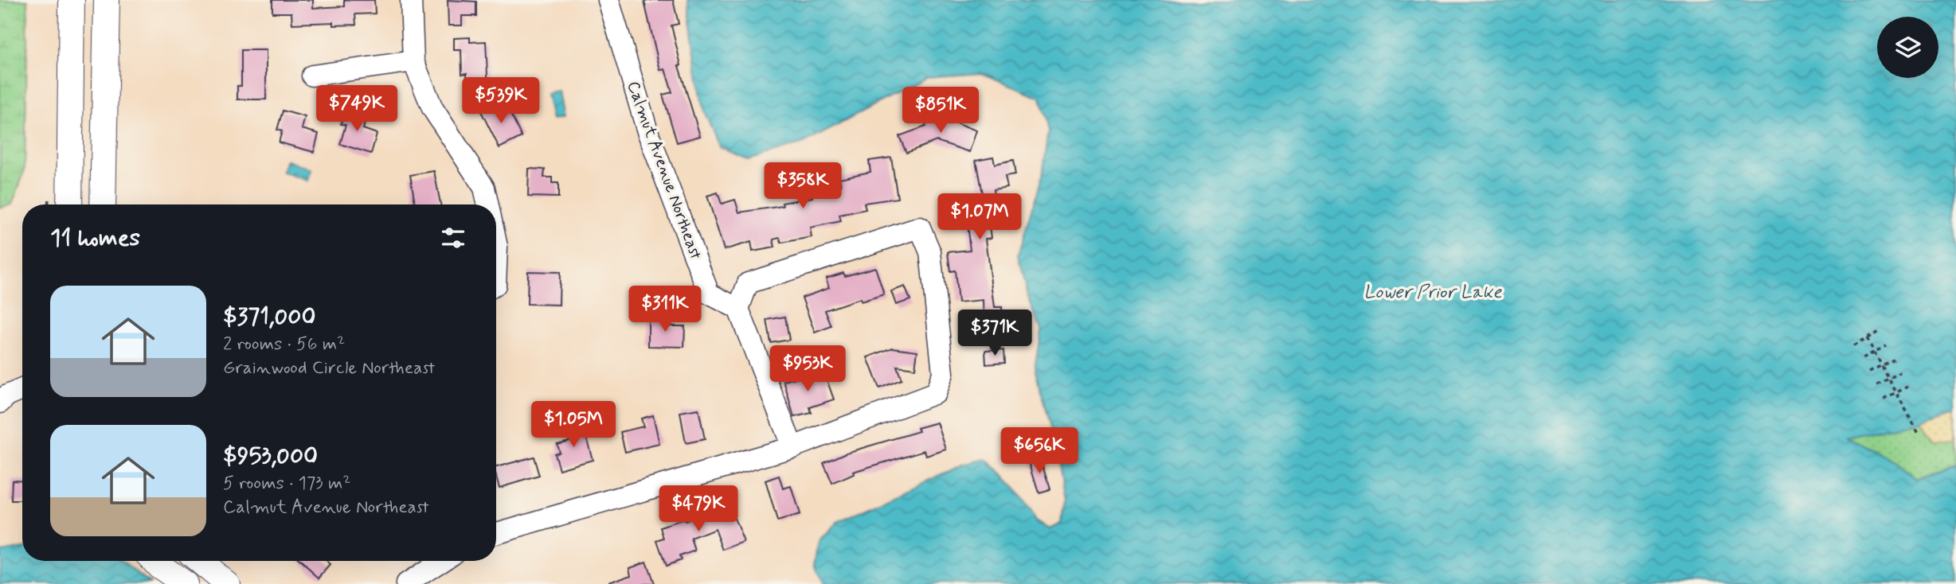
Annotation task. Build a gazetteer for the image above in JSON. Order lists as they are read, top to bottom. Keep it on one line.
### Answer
{"streets":{"street":["Calmut Avenue Northeast"]},"water":["Lower Prior Lake"],"page":{"price":["$539K","$749K","$851K","$358K","$1.07M","$311K","$371K","$953K","$1.05M","$656K","$479K"],"heading":"11 homes","list":[{"name":"$371,000","note":"2 rooms · 56 m² · Grainwood Circle Northeast"},{"name":"$953,000","note":"5 rooms · 173 m² · Calmut Avenue Northeast"}]}}
